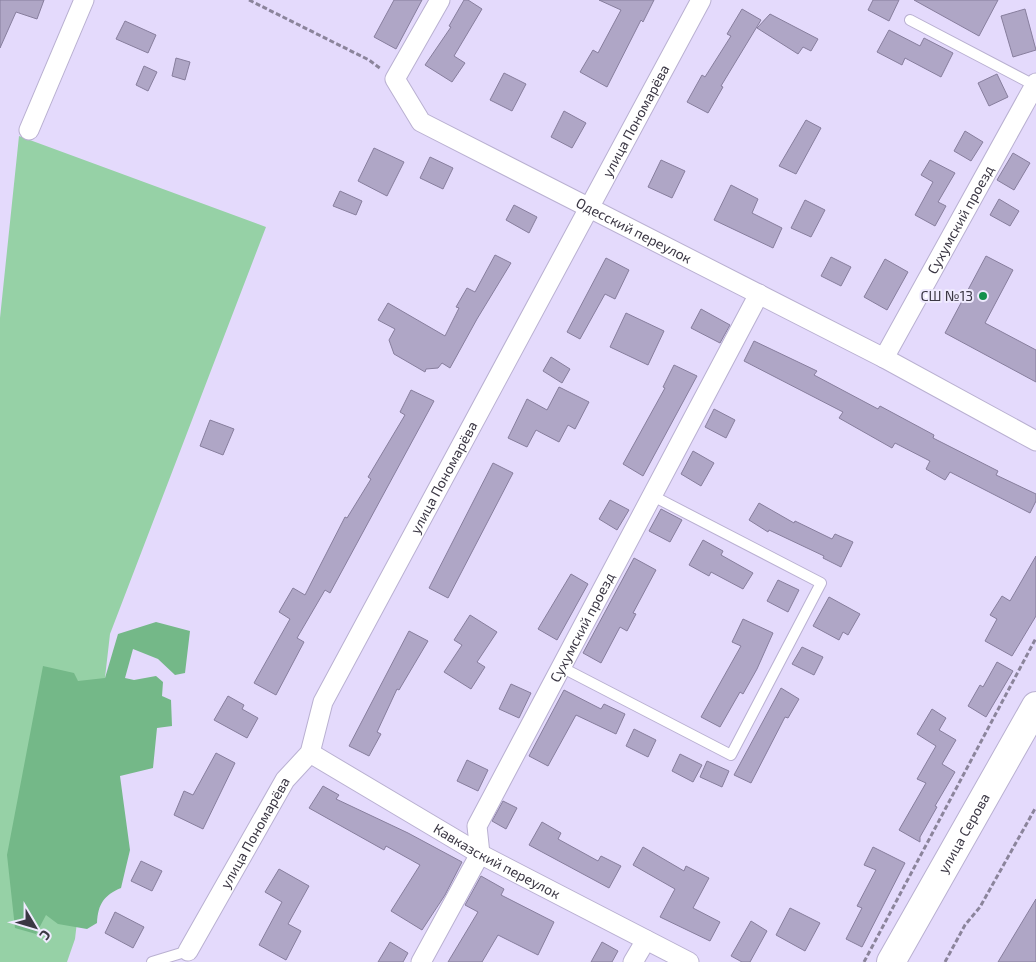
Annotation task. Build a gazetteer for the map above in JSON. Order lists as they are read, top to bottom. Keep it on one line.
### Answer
{"streets":{"main road":["улица Серова"],"street":["улица Пономарёва","Сухумский проезд","Одесский переулок","Кавказский переулок"]},"crossings":[["улица Пономарёва","Одесский переулок"],["улица Пономарёва","Кавказский переулок"],["Сухумский проезд","Одесский переулок"],["Сухумский проезд","Кавказский переулок"]],"places":["СШ №13"],"north":"bottom right"}
